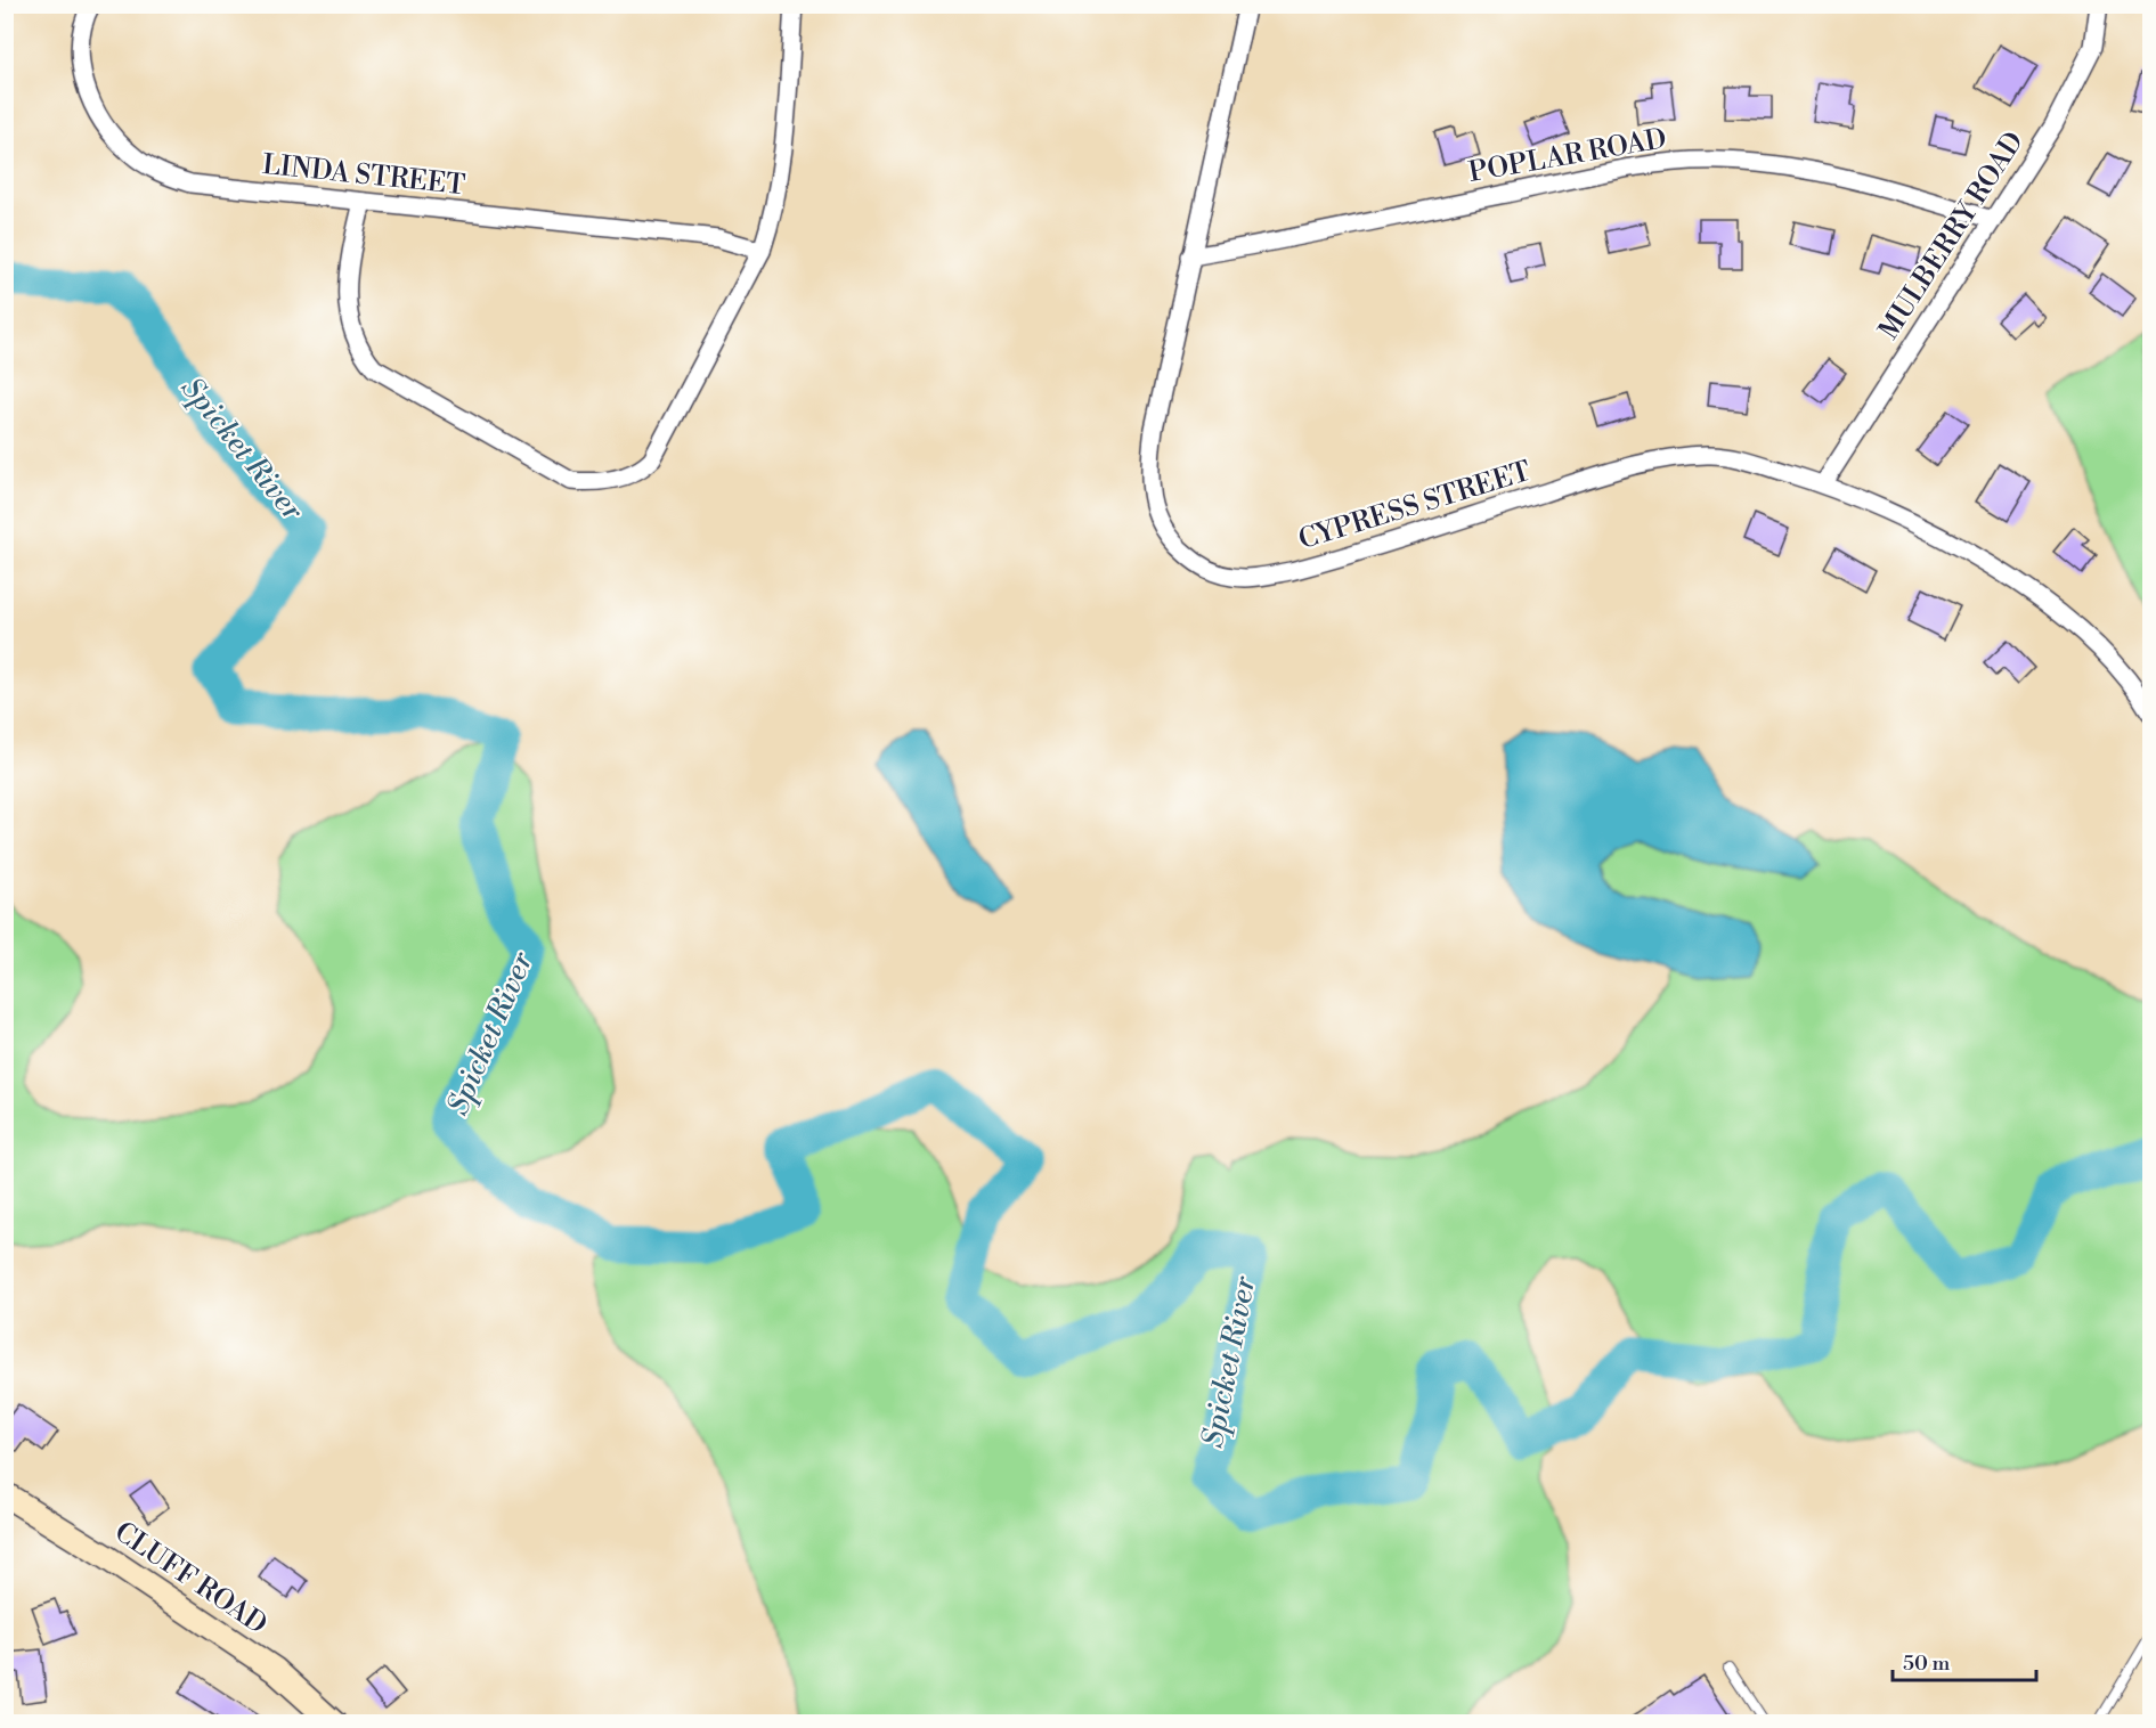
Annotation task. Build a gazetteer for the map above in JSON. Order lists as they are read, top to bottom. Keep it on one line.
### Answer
{"streets":{"street":["POPLAR ROAD","LINDA STREET","MULBERRY ROAD","CYPRESS STREET","CLUFF ROAD"]},"crossings":[["POPLAR ROAD","MULBERRY ROAD"],["POPLAR ROAD","CYPRESS STREET"],["MULBERRY ROAD","CYPRESS STREET"]],"water":["Spicket River"],"scale_bar":"50 m"}
